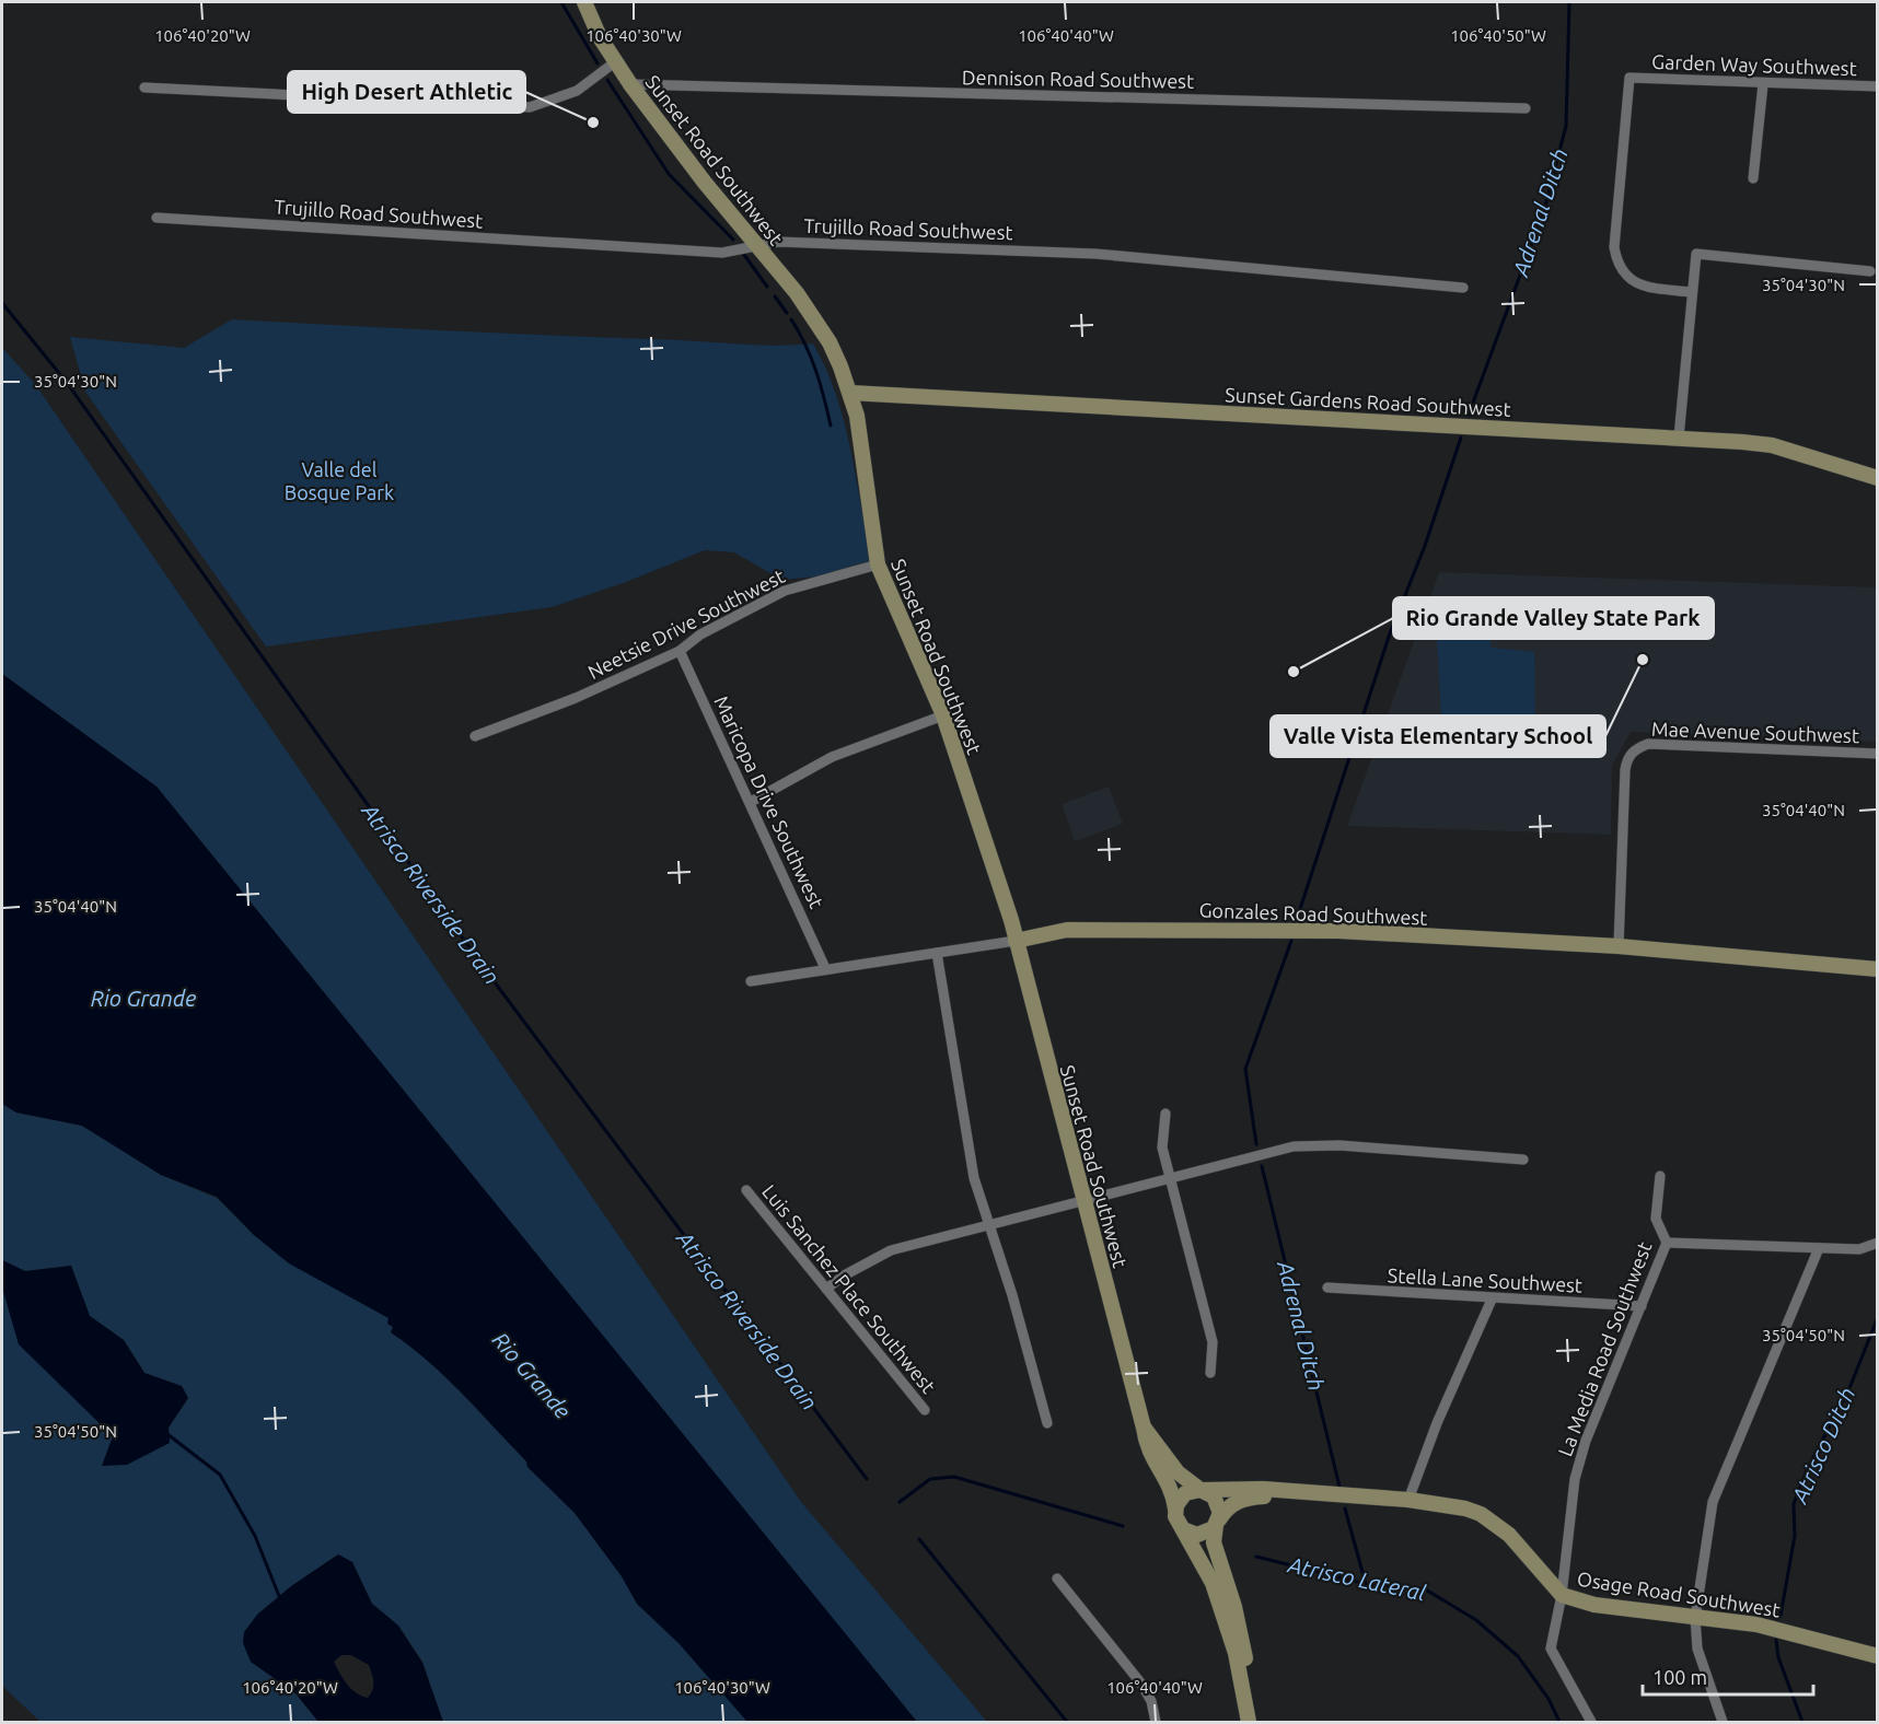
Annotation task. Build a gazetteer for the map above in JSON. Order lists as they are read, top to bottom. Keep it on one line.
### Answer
{"streets":{"street":["Garden Way Southwest","Dennison Road Southwest","Sunset Road Southwest","Trujillo Road Southwest","Sunset Gardens Road Southwest","Neetsie Drive Southwest","Mae Avenue Southwest","Maricopa Drive Southwest","Gonzales Road Southwest","Stella Lane Southwest","Luis Sanchez Place Southwest","La Media Road Southwest","Osage Road Southwest"]},"crossings":[["Dennison Road Southwest","Sunset Road Southwest"],["Sunset Road Southwest","Trujillo Road Southwest"],["Sunset Road Southwest","Sunset Gardens Road Southwest"],["Sunset Road Southwest","Neetsie Drive Southwest"],["Sunset Road Southwest","Gonzales Road Southwest"],["Sunset Road Southwest","Osage Road Southwest"],["Neetsie Drive Southwest","Maricopa Drive Southwest"],["Mae Avenue Southwest","Gonzales Road Southwest"],["Maricopa Drive Southwest","Gonzales Road Southwest"],["Stella Lane Southwest","La Media Road Southwest"],["La Media Road Southwest","Osage Road Southwest"]],"water":["Adrenal Ditch","Atrisco Riverside Drain","Rio Grande","Atrisco Ditch","Atrisco Lateral"],"parks":["Valle del Bosque Park"],"places":["High Desert Athletic","Valle Vista Elementary School","Rio Grande Valley State Park"],"scale_bar":"100 m","coordinates":["106°40'20\"W","106°40'30\"W","106°40'40\"W","106°40'50\"W","35°04'30\"N","35°04'40\"N","35°04'50\"N"]}
